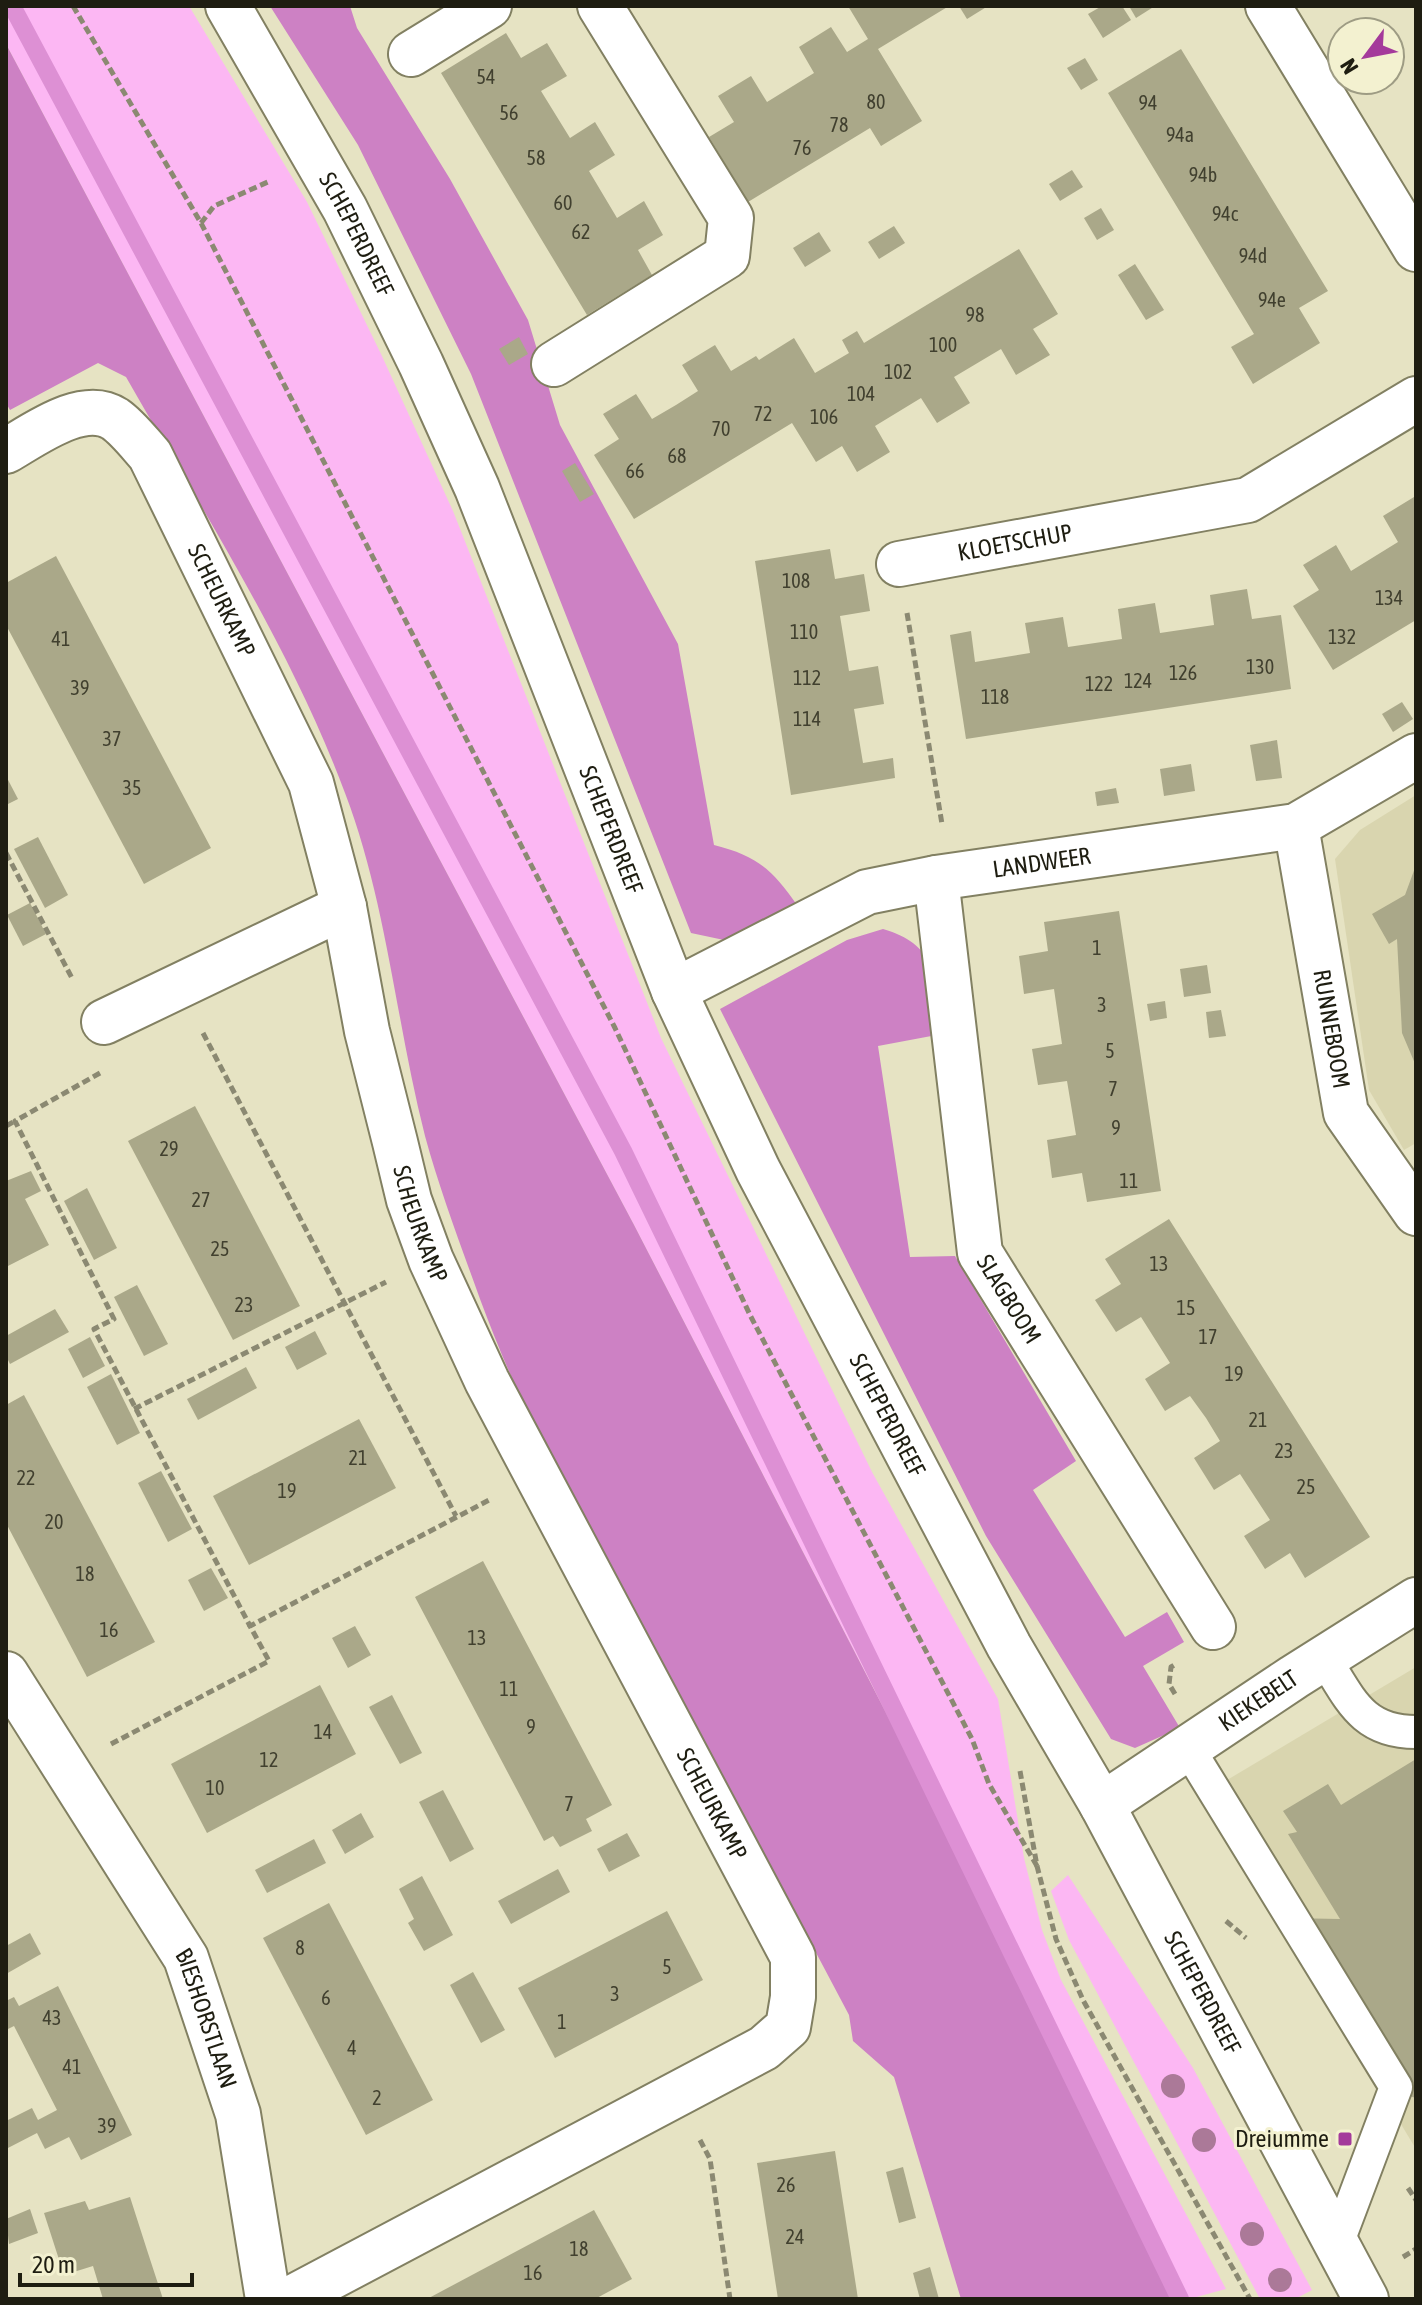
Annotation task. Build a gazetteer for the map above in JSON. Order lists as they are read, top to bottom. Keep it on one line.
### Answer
{"streets":{"street":["SCHEPERDREEF","KLOETSCHUP","SCHEURKAMP","LANDWEER","RUNNEBOOM","SLAGBOOM","KIEKEBELT","BIESHORSTLAAN"]},"crossings":[["SCHEPERDREEF","LANDWEER"],["SCHEPERDREEF","KIEKEBELT"],["LANDWEER","RUNNEBOOM"],["LANDWEER","SLAGBOOM"]],"places":{"transit":["Dreiumme"]},"house_numbers":["54","80","94","56","78","94a","76","58","94b","60","94c","62","94d","94e","98","100","102","104","72","106","70","68","66","108","134","110","132","41","130","126","112","124","122","39","118","114","37","35","1","3","5","7","9","29","11","27","25","13","23","15","17","19","21","23","21","22","25","19","20","18","16","13","11","9","14","12","10","7","8","5","3","6","43","1","4","41","2","39","26","24","18","16"],"scale_bar":"20 m","north":"bottom left"}
